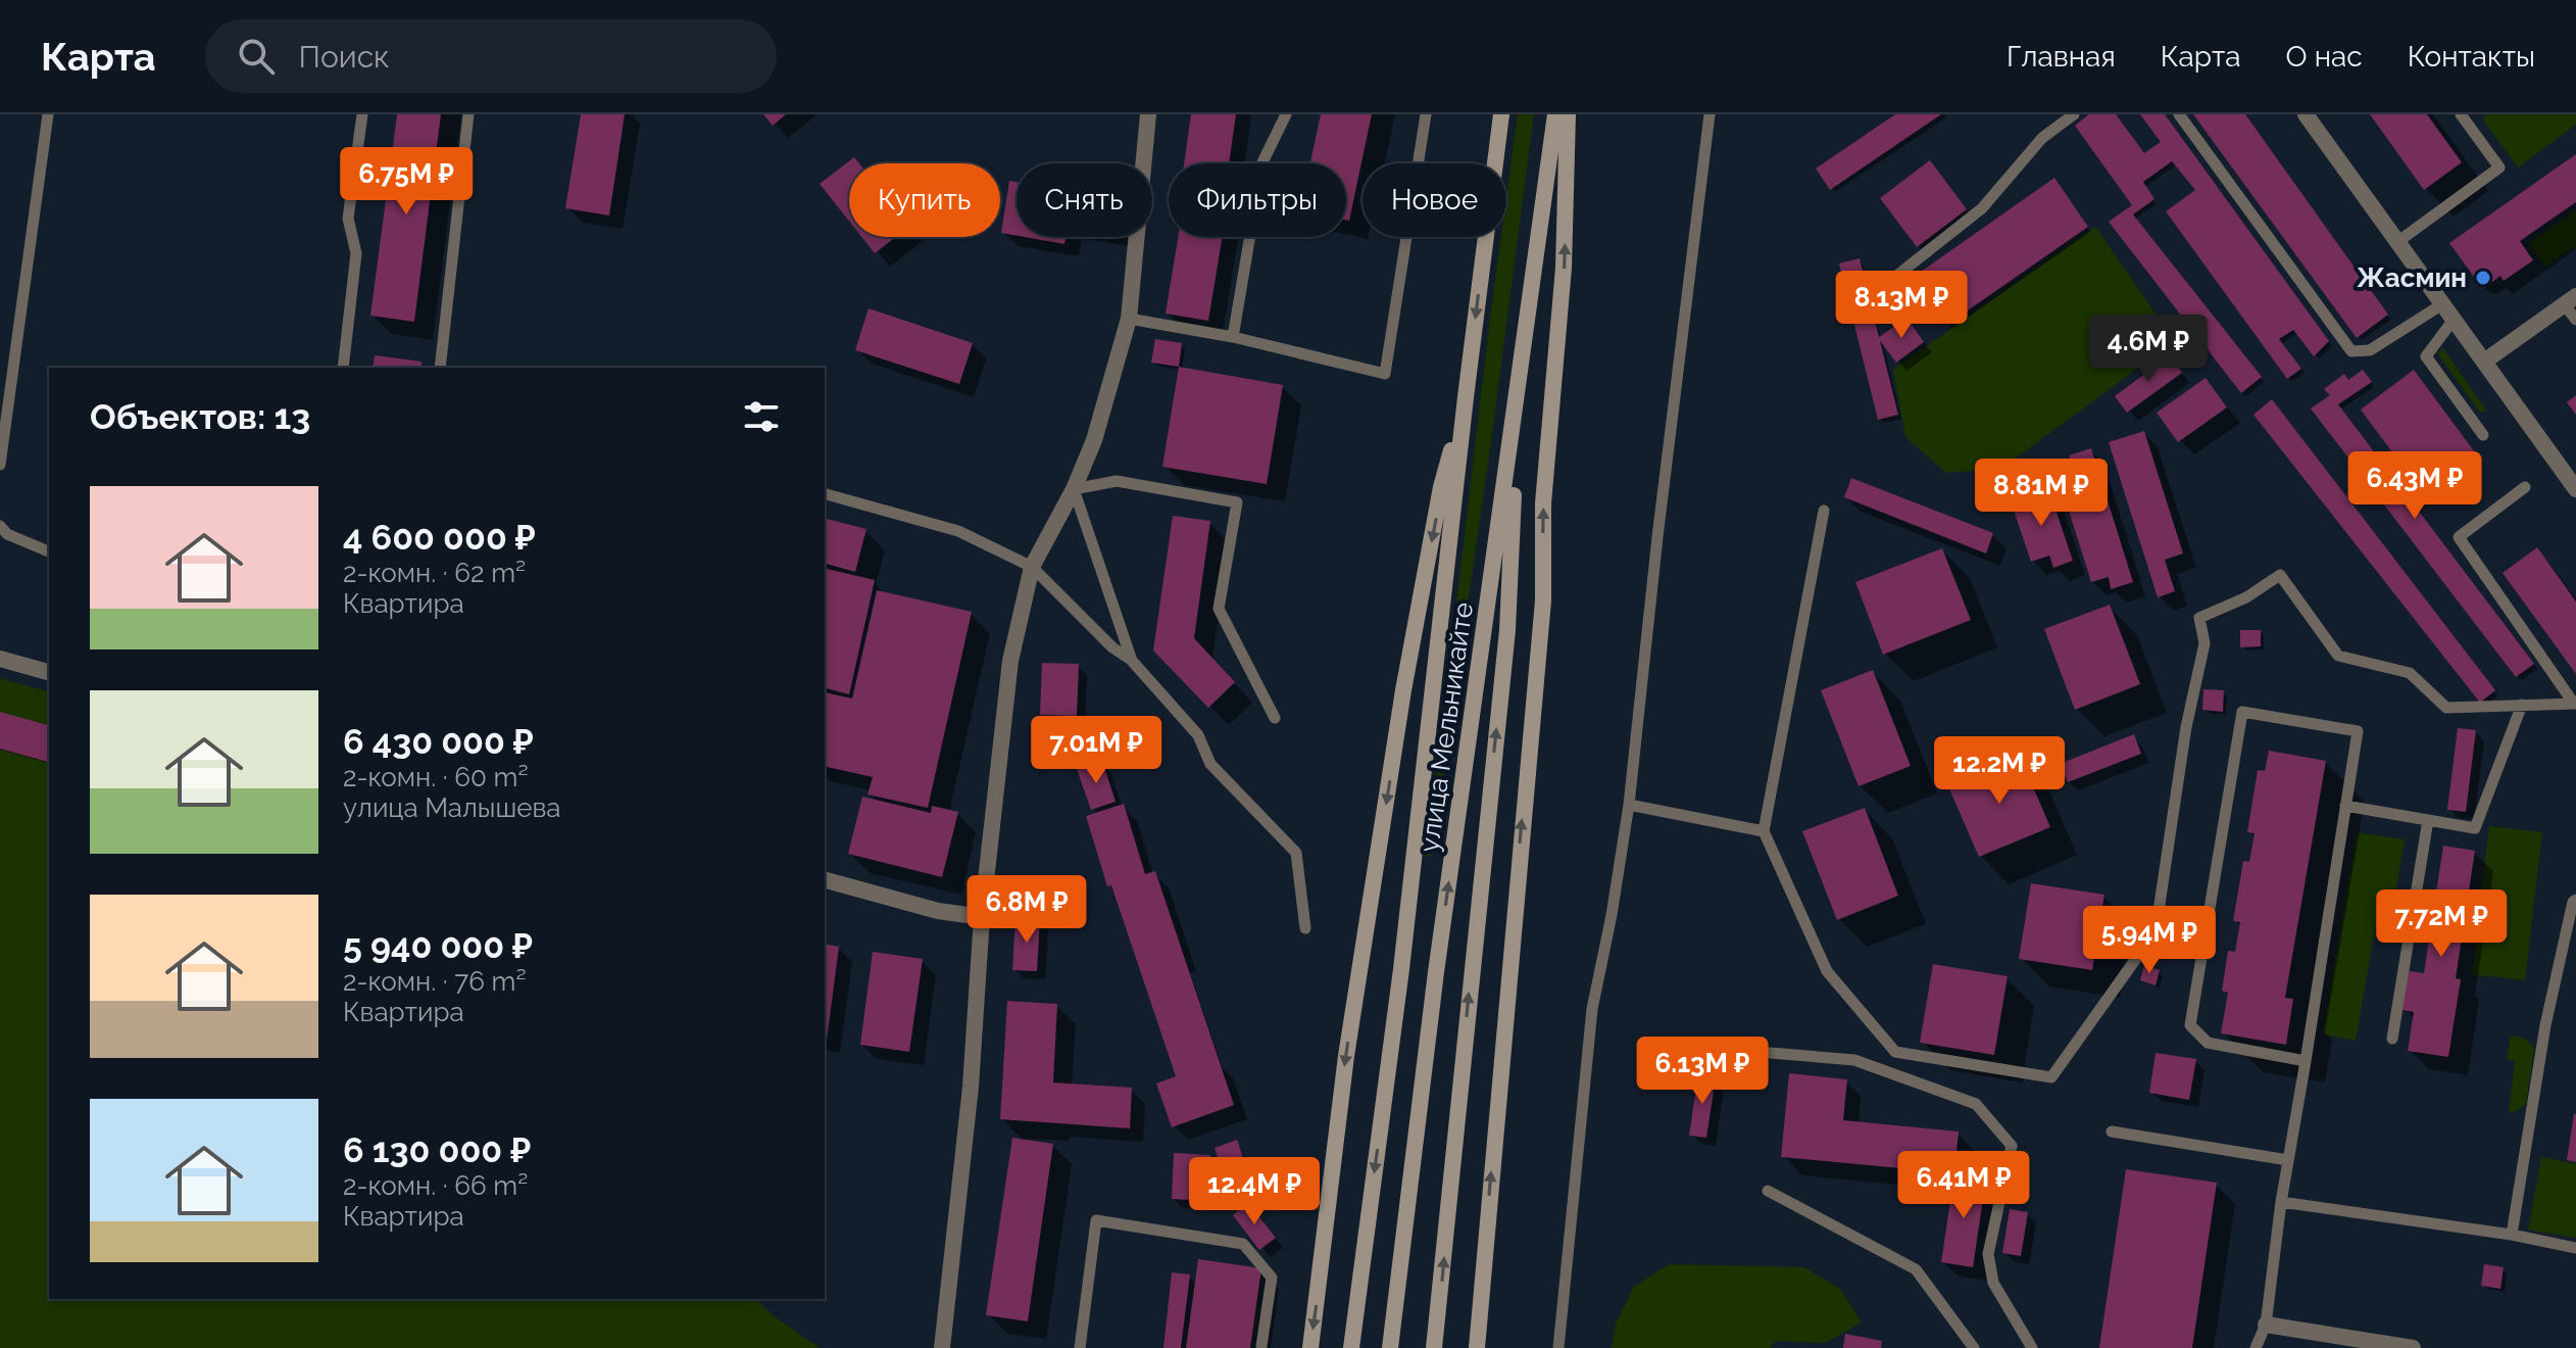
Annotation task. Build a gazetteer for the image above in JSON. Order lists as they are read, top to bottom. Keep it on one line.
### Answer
{"streets":{"main road":["улица Мельникайте"]},"places":["Жасмин"],"page":{"header":"Карта","search":"Поиск","nav":["Главная","Карта","О нас","Контакты"],"price":["6.75M ₽","8.13M ₽","4.6M ₽","6.43M ₽","8.81M ₽","7.01M ₽","12.2M ₽","6.8M ₽","7.72M ₽","5.94M ₽","6.13M ₽","6.41M ₽","12.4M ₽"],"chip":["Купить","Снять","Фильтры","Новое"],"heading":"Объектов: 13","list":[{"name":"4 600 000 ₽","note":"2-комн. · 62 m² · Квартира"},{"name":"6 430 000 ₽","note":"2-комн. · 60 m² · улица Малышева"},{"name":"5 940 000 ₽","note":"2-комн. · 76 m² · Квартира"},{"name":"6 130 000 ₽","note":"2-комн. · 66 m² · Квартира"}]}}
